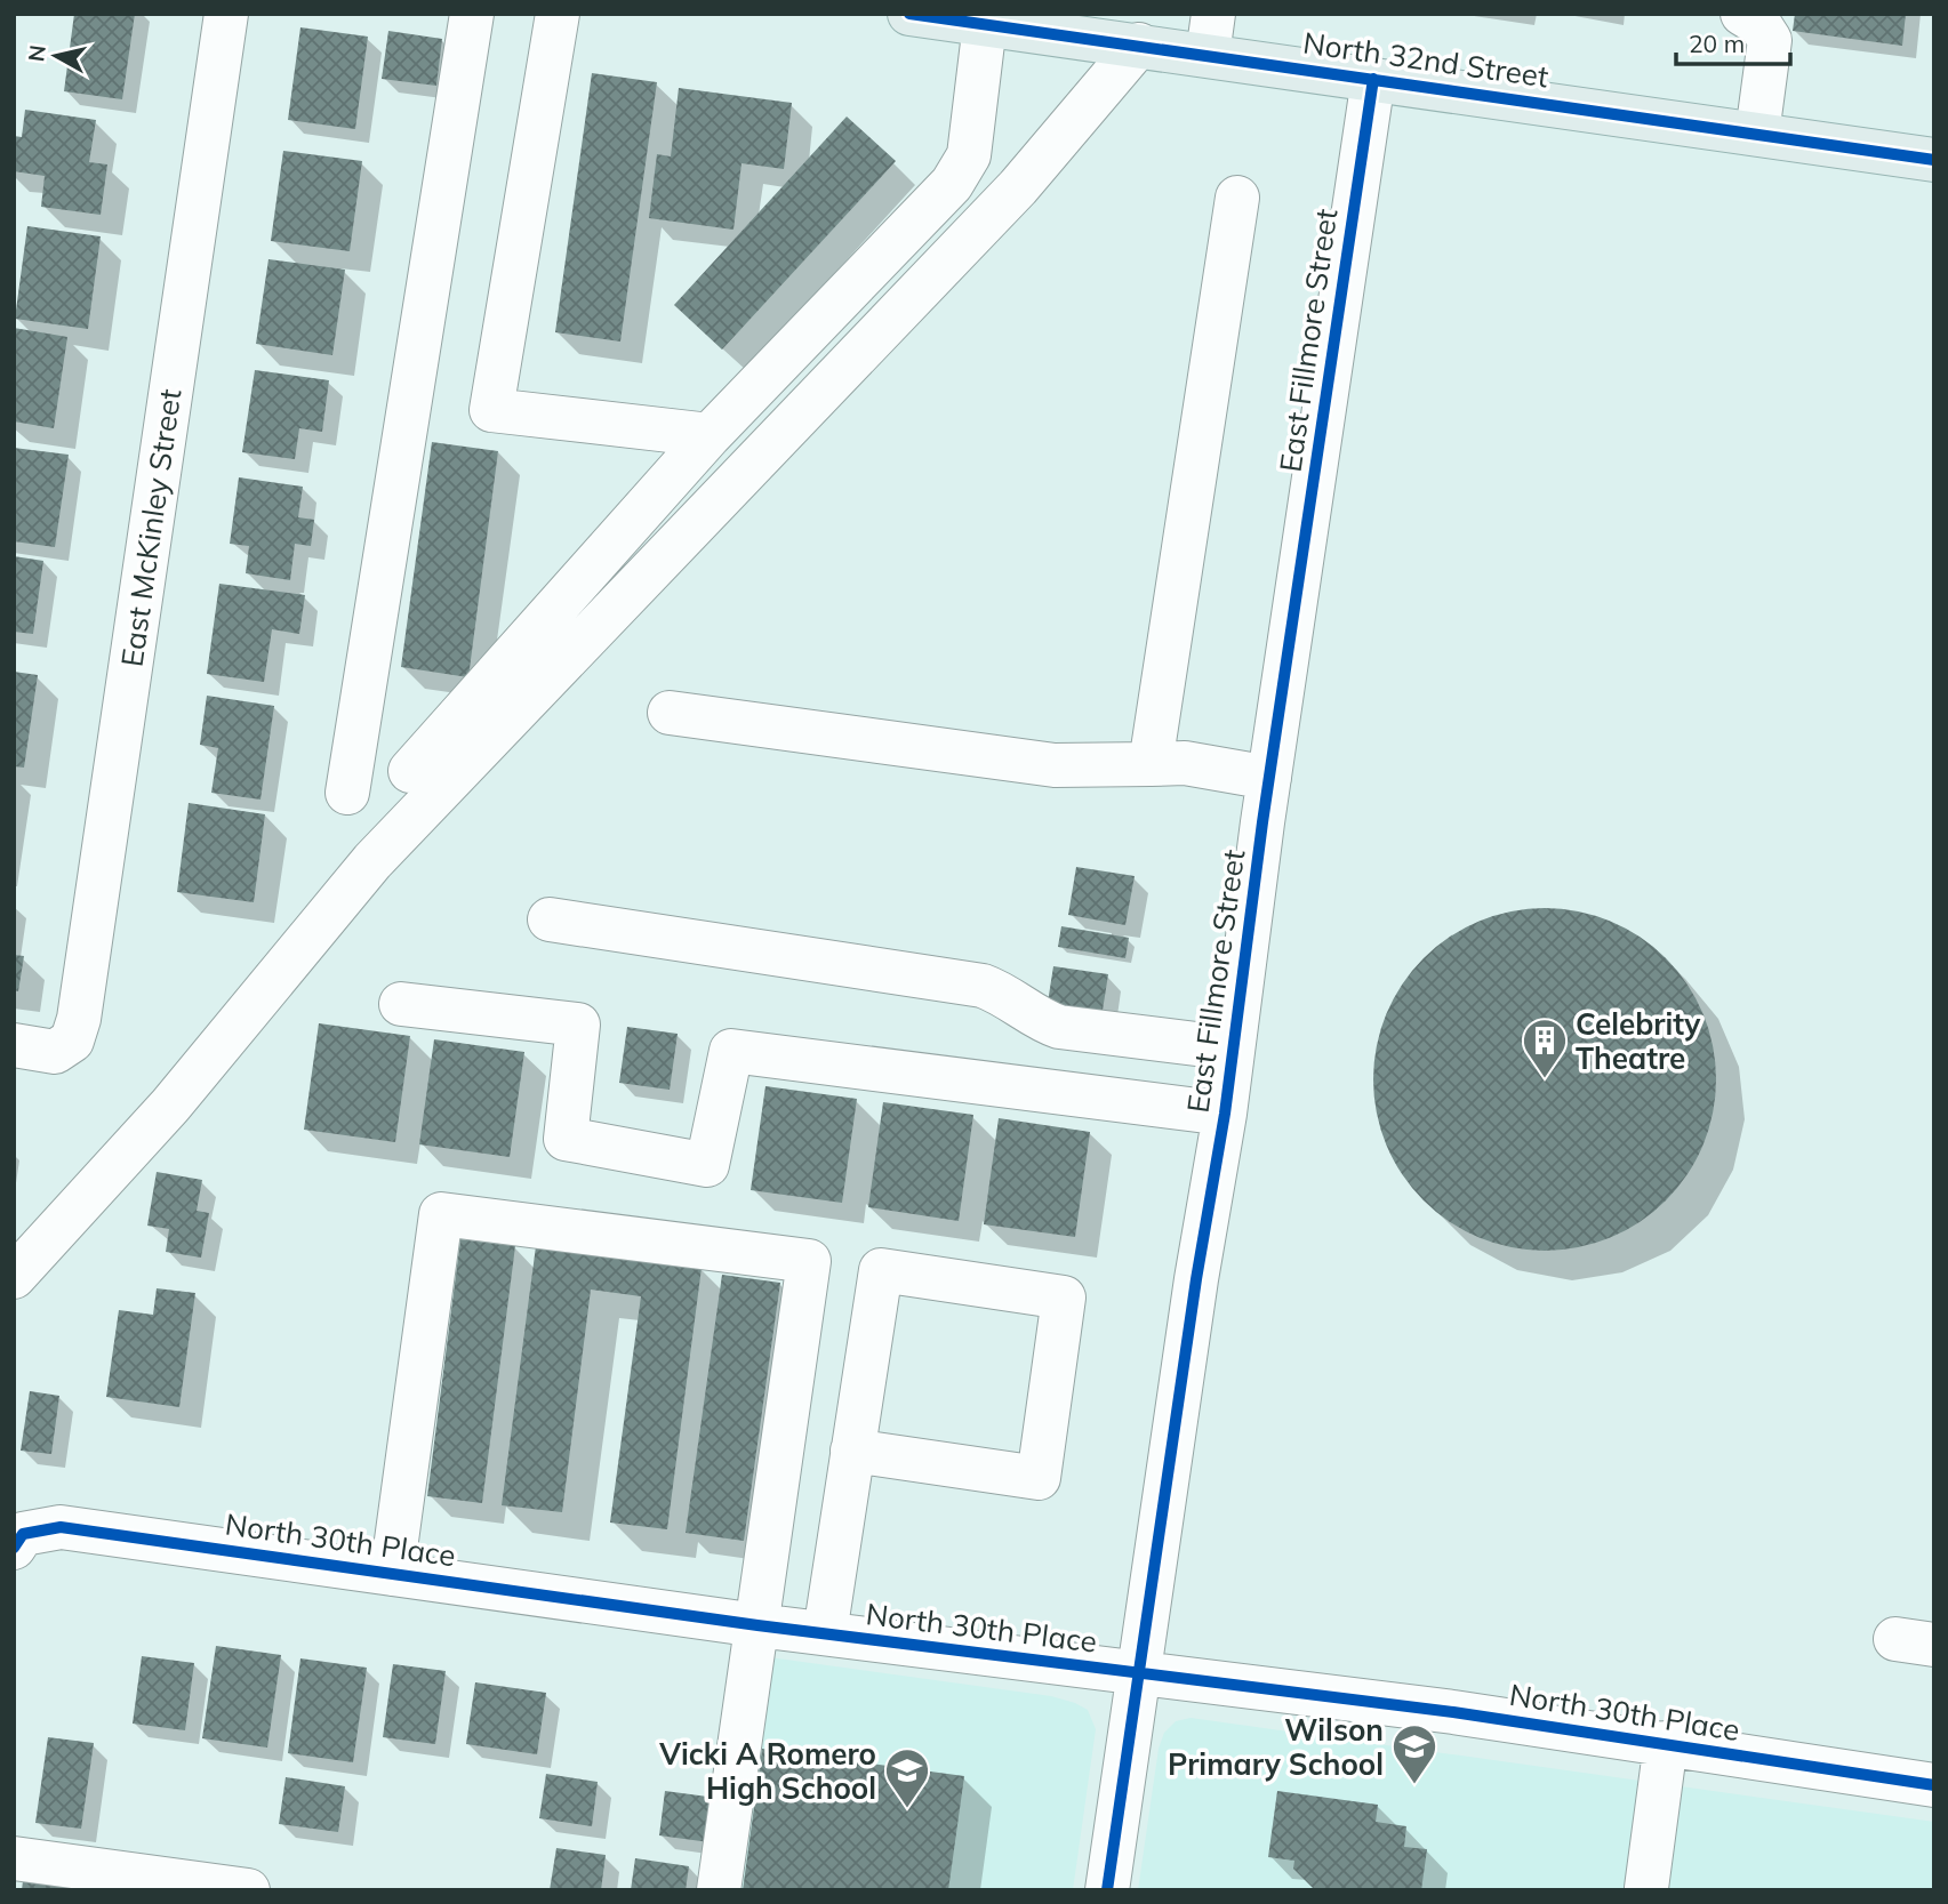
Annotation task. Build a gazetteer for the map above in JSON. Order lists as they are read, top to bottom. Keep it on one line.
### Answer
{"streets":{"main road":["North 32nd Street"],"street":["East Fillmore Street","East McKinley Street","North 30th Place"]},"crossings":[["North 32nd Street","East Fillmore Street"],["East Fillmore Street","North 30th Place"]],"places":{"building":["Celebrity Theatre"],"school or university":["Wilson Primary School","Vicki A Romero High School"]},"scale_bar":"20 m","north":"left"}
